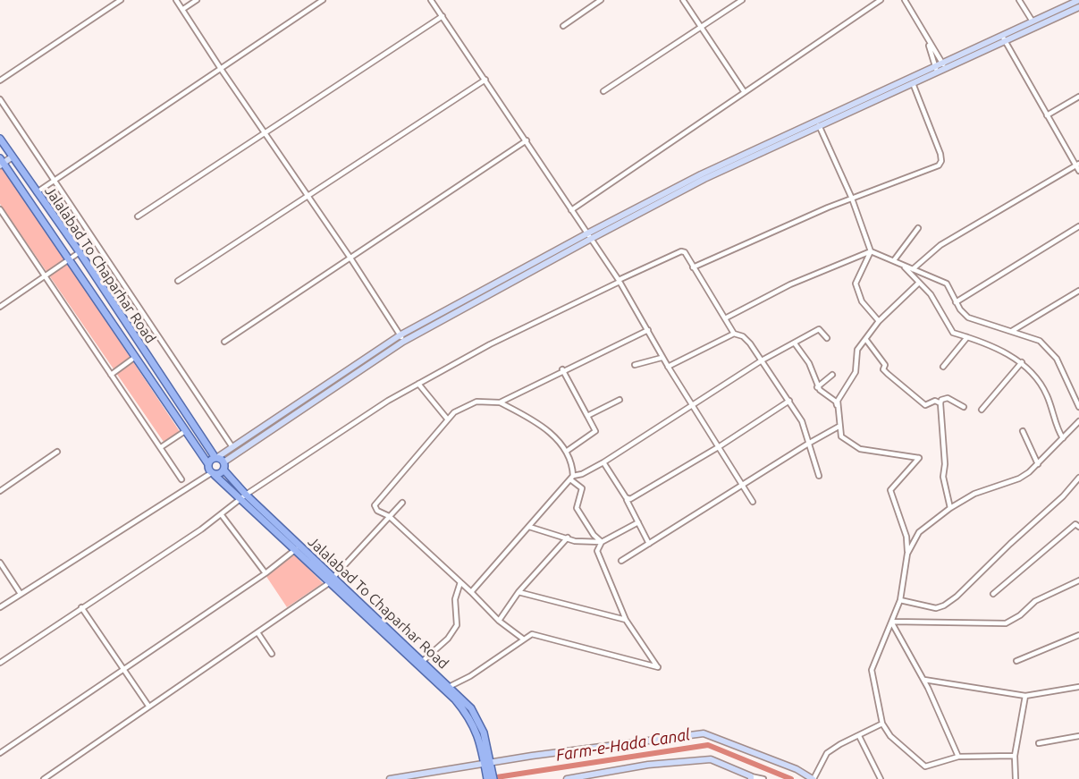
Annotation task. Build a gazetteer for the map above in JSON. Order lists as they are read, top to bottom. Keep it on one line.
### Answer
{"streets":{"main road":["Jalalabad To Chaparhar Road"]},"water":["Farm-e-Hada Canal"]}
